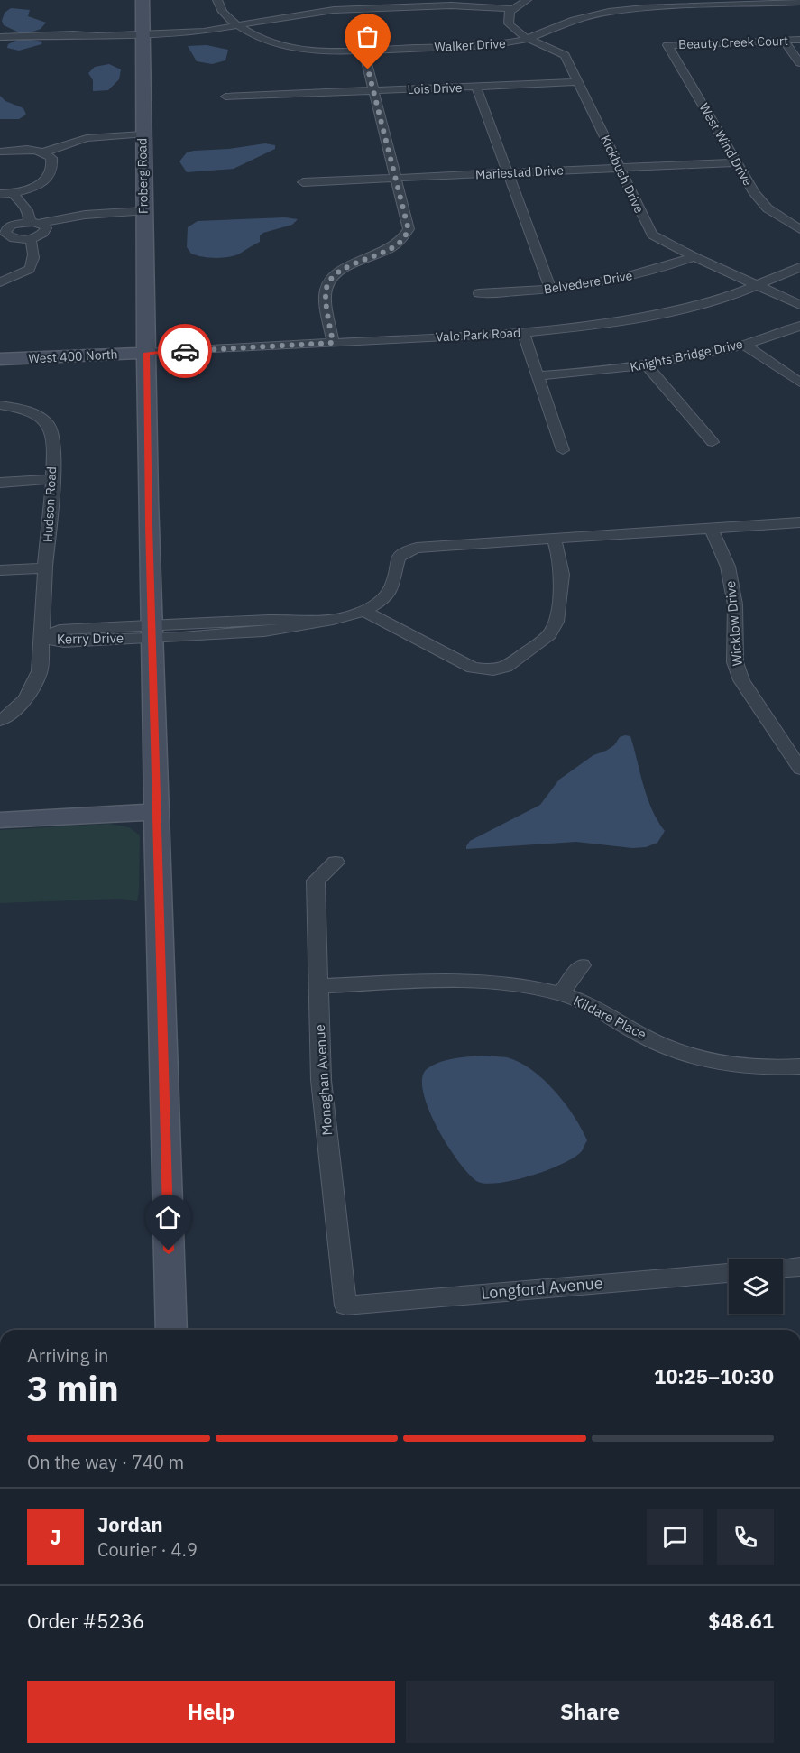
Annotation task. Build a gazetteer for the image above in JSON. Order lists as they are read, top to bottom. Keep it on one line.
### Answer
{"streets":{"street":["Beauty Creek Court","Walker Drive","Lois Drive","West Wind Drive","Mariestad Drive","Kickbush Drive","Froberg Road","Belvedere Drive","Vale Park Road","Knights Bridge Drive","West 400 North","Hudson Road","Wicklow Drive","Kerry Drive","Kildare Place","Monaghan Avenue","Longford Avenue"]},"crossings":[["Beauty Creek Court","West Wind Drive"],["Walker Drive","Kickbush Drive"],["Lois Drive","Kickbush Drive"],["West Wind Drive","Mariestad Drive"],["Mariestad Drive","Kickbush Drive"],["Kickbush Drive","Belvedere Drive"],["Kickbush Drive","Vale Park Road"],["Froberg Road","Vale Park Road"],["Froberg Road","West 400 North"],["Froberg Road","Kerry Drive"],["Vale Park Road","West 400 North"],["Hudson Road","Kerry Drive"],["Kildare Place","Monaghan Avenue"],["Monaghan Avenue","Longford Avenue"]],"page":{"heading":["3 min","Arriving in","10:25–10:30"],"panel":["Jordan","Courier · 4.9","Order #5236","$48.61"],"bar":"On the way · 740 m","round":"J","buttons":["Help","Share"]}}
